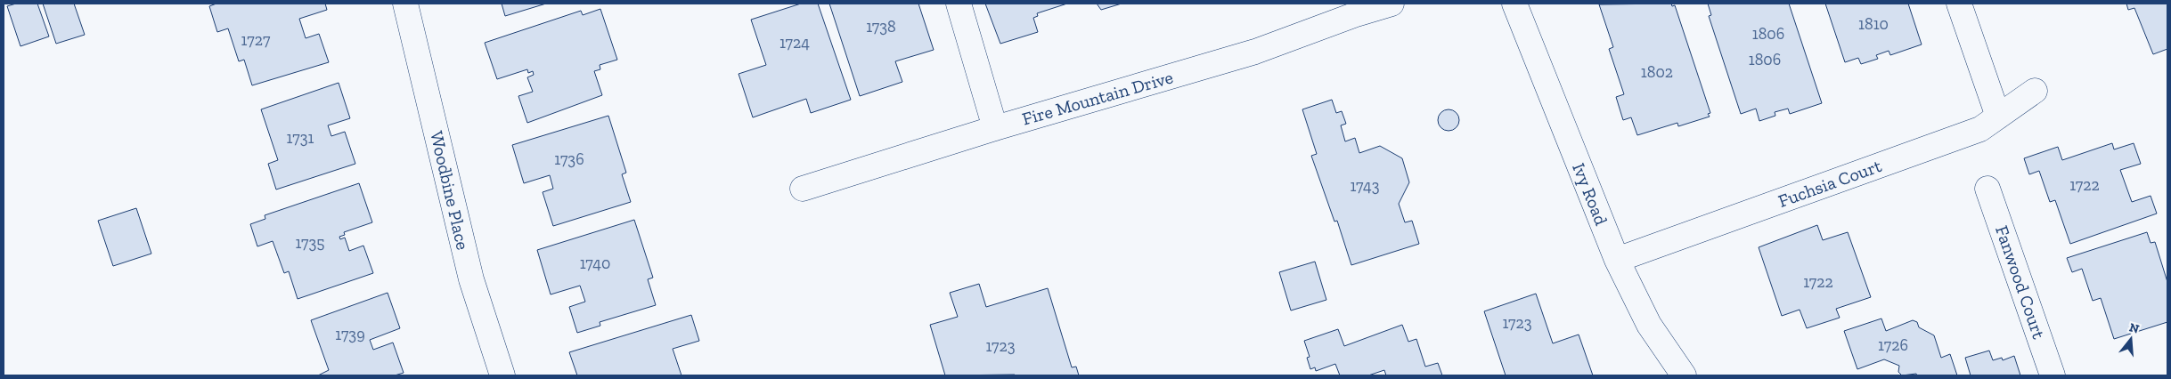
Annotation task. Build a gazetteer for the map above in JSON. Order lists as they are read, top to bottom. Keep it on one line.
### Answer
{"streets":{"street":["Fire Mountain Drive","Fuchsia Court","Woodbine Place","Ivy Road","Fanwood Court"]},"crossings":[["Fuchsia Court","Ivy Road"]],"house_numbers":["1810","1738","1806","1727","1724","1806","1802","1731","1736","1722","1743","1735","1740","1722","1723","1739","1726","1723"],"north":"top"}
